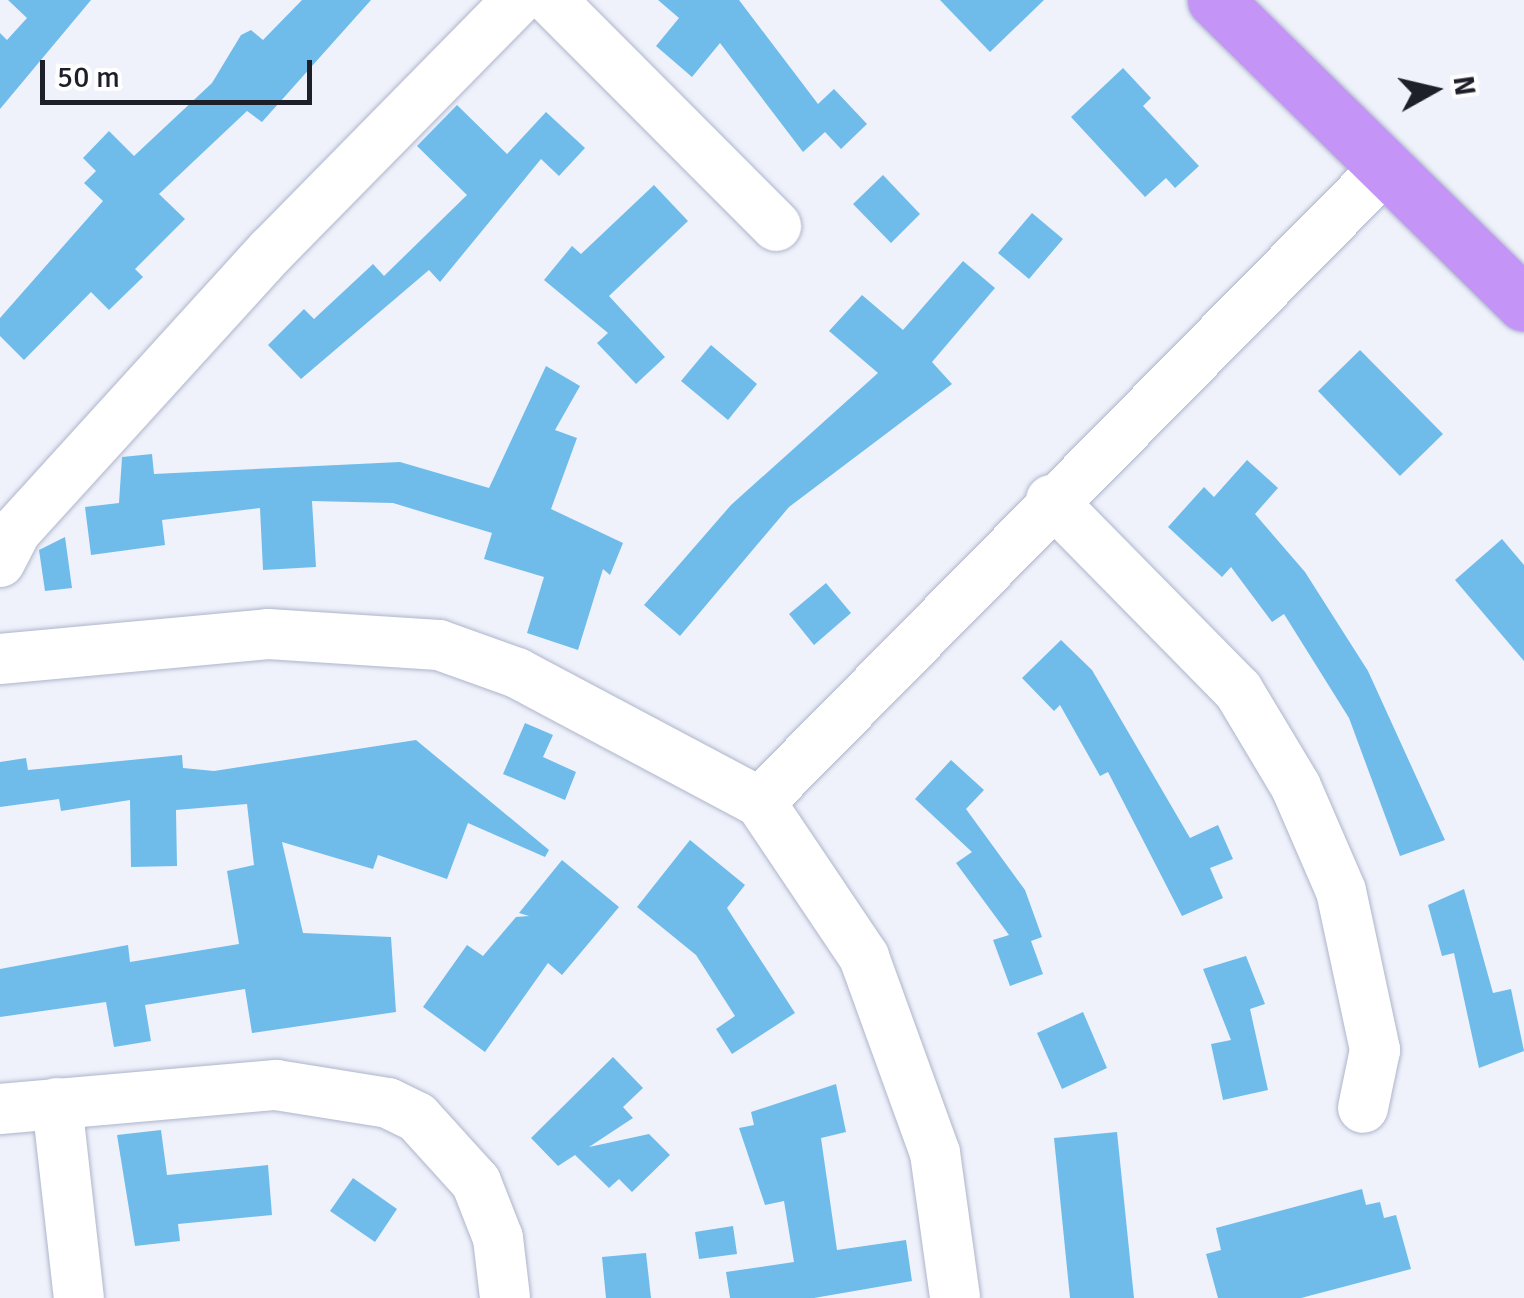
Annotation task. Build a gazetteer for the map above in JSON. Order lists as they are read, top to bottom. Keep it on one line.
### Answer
{"scale_bar":"50 m","north":"right"}
